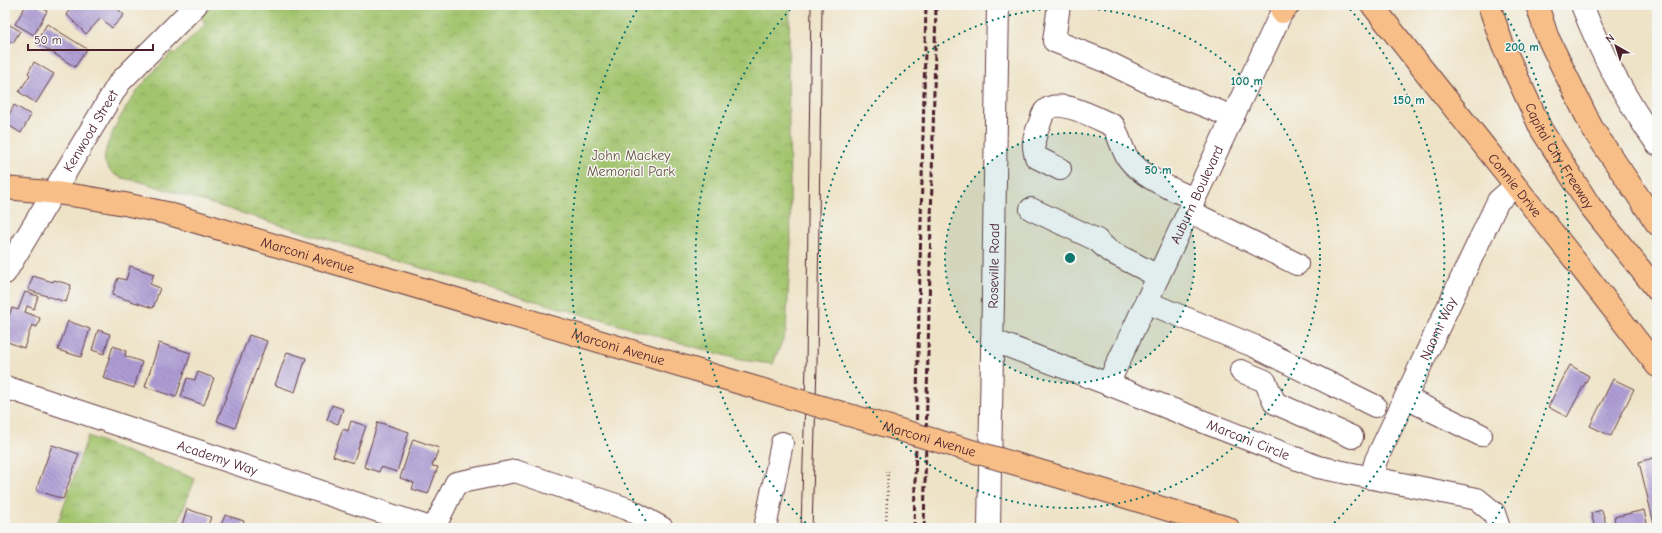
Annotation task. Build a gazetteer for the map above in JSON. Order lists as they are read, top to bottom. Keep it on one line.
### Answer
{"streets":{"main road":["Capital City Freeway","Connie Drive","Marconi Avenue"],"street":["Kenwood Street","Auburn Boulevard","Roseville Road","Naomi Way","Marconi Circle","Academy Way"]},"crossings":[["Kenwood Street","Marconi Avenue"],["Connie Drive","Naomi Way"],["Auburn Boulevard","Marconi Circle"],["Roseville Road","Marconi Circle"],["Naomi Way","Marconi Circle"]],"parks":["John Mackey Memorial Park"],"scale_bar":"50 m","north":"top left","rings":["200 m","100 m","150 m","50 m"]}
